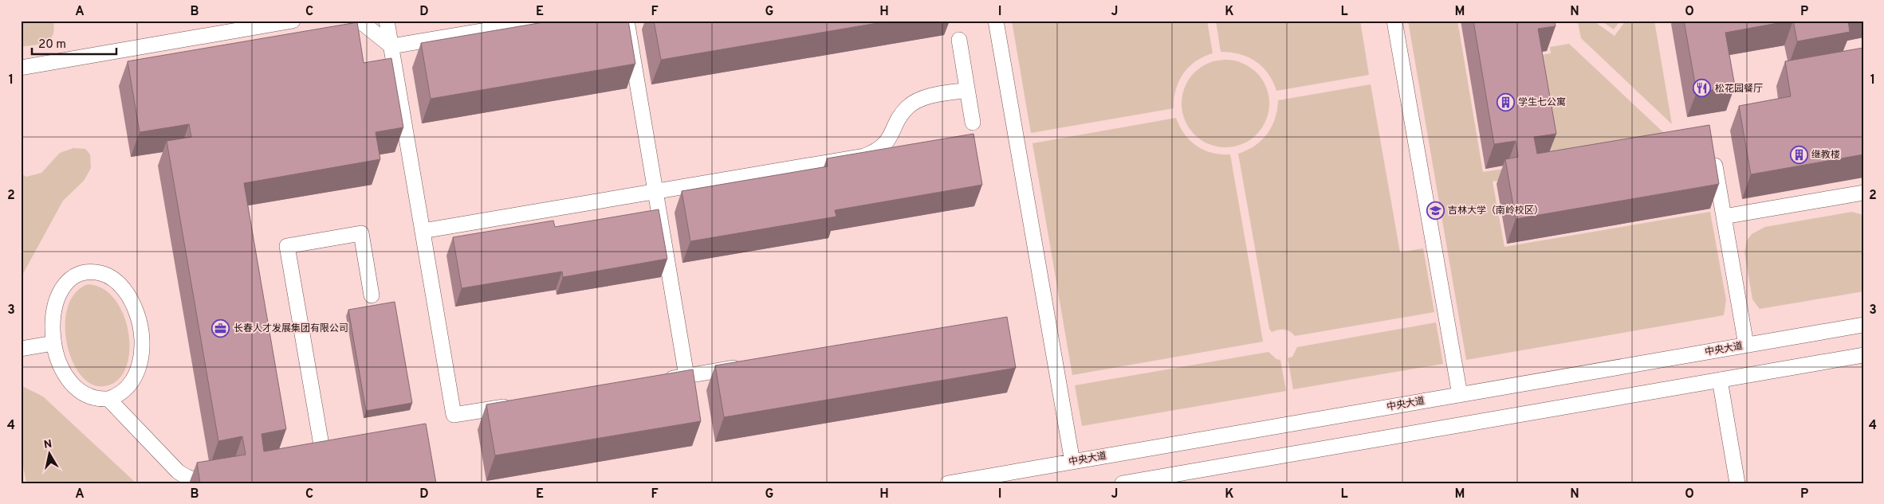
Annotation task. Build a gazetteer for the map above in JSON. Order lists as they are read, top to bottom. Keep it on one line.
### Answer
{"streets":{"lane":["中央大道"]},"places":{"restaurant":["松花园餐厅"],"building":["学生七公寓","继教楼"],"school or university":["吉林大学（南岭校区）"],"office":["长春人才发展集团有限公司"]},"scale_bar":"20 m","north":"top","grid":{"columns":["A","B","C","D","E","F","G","H","I","J","K","L","M","N","O","P"],"rows":["1","2","3","4"]}}
